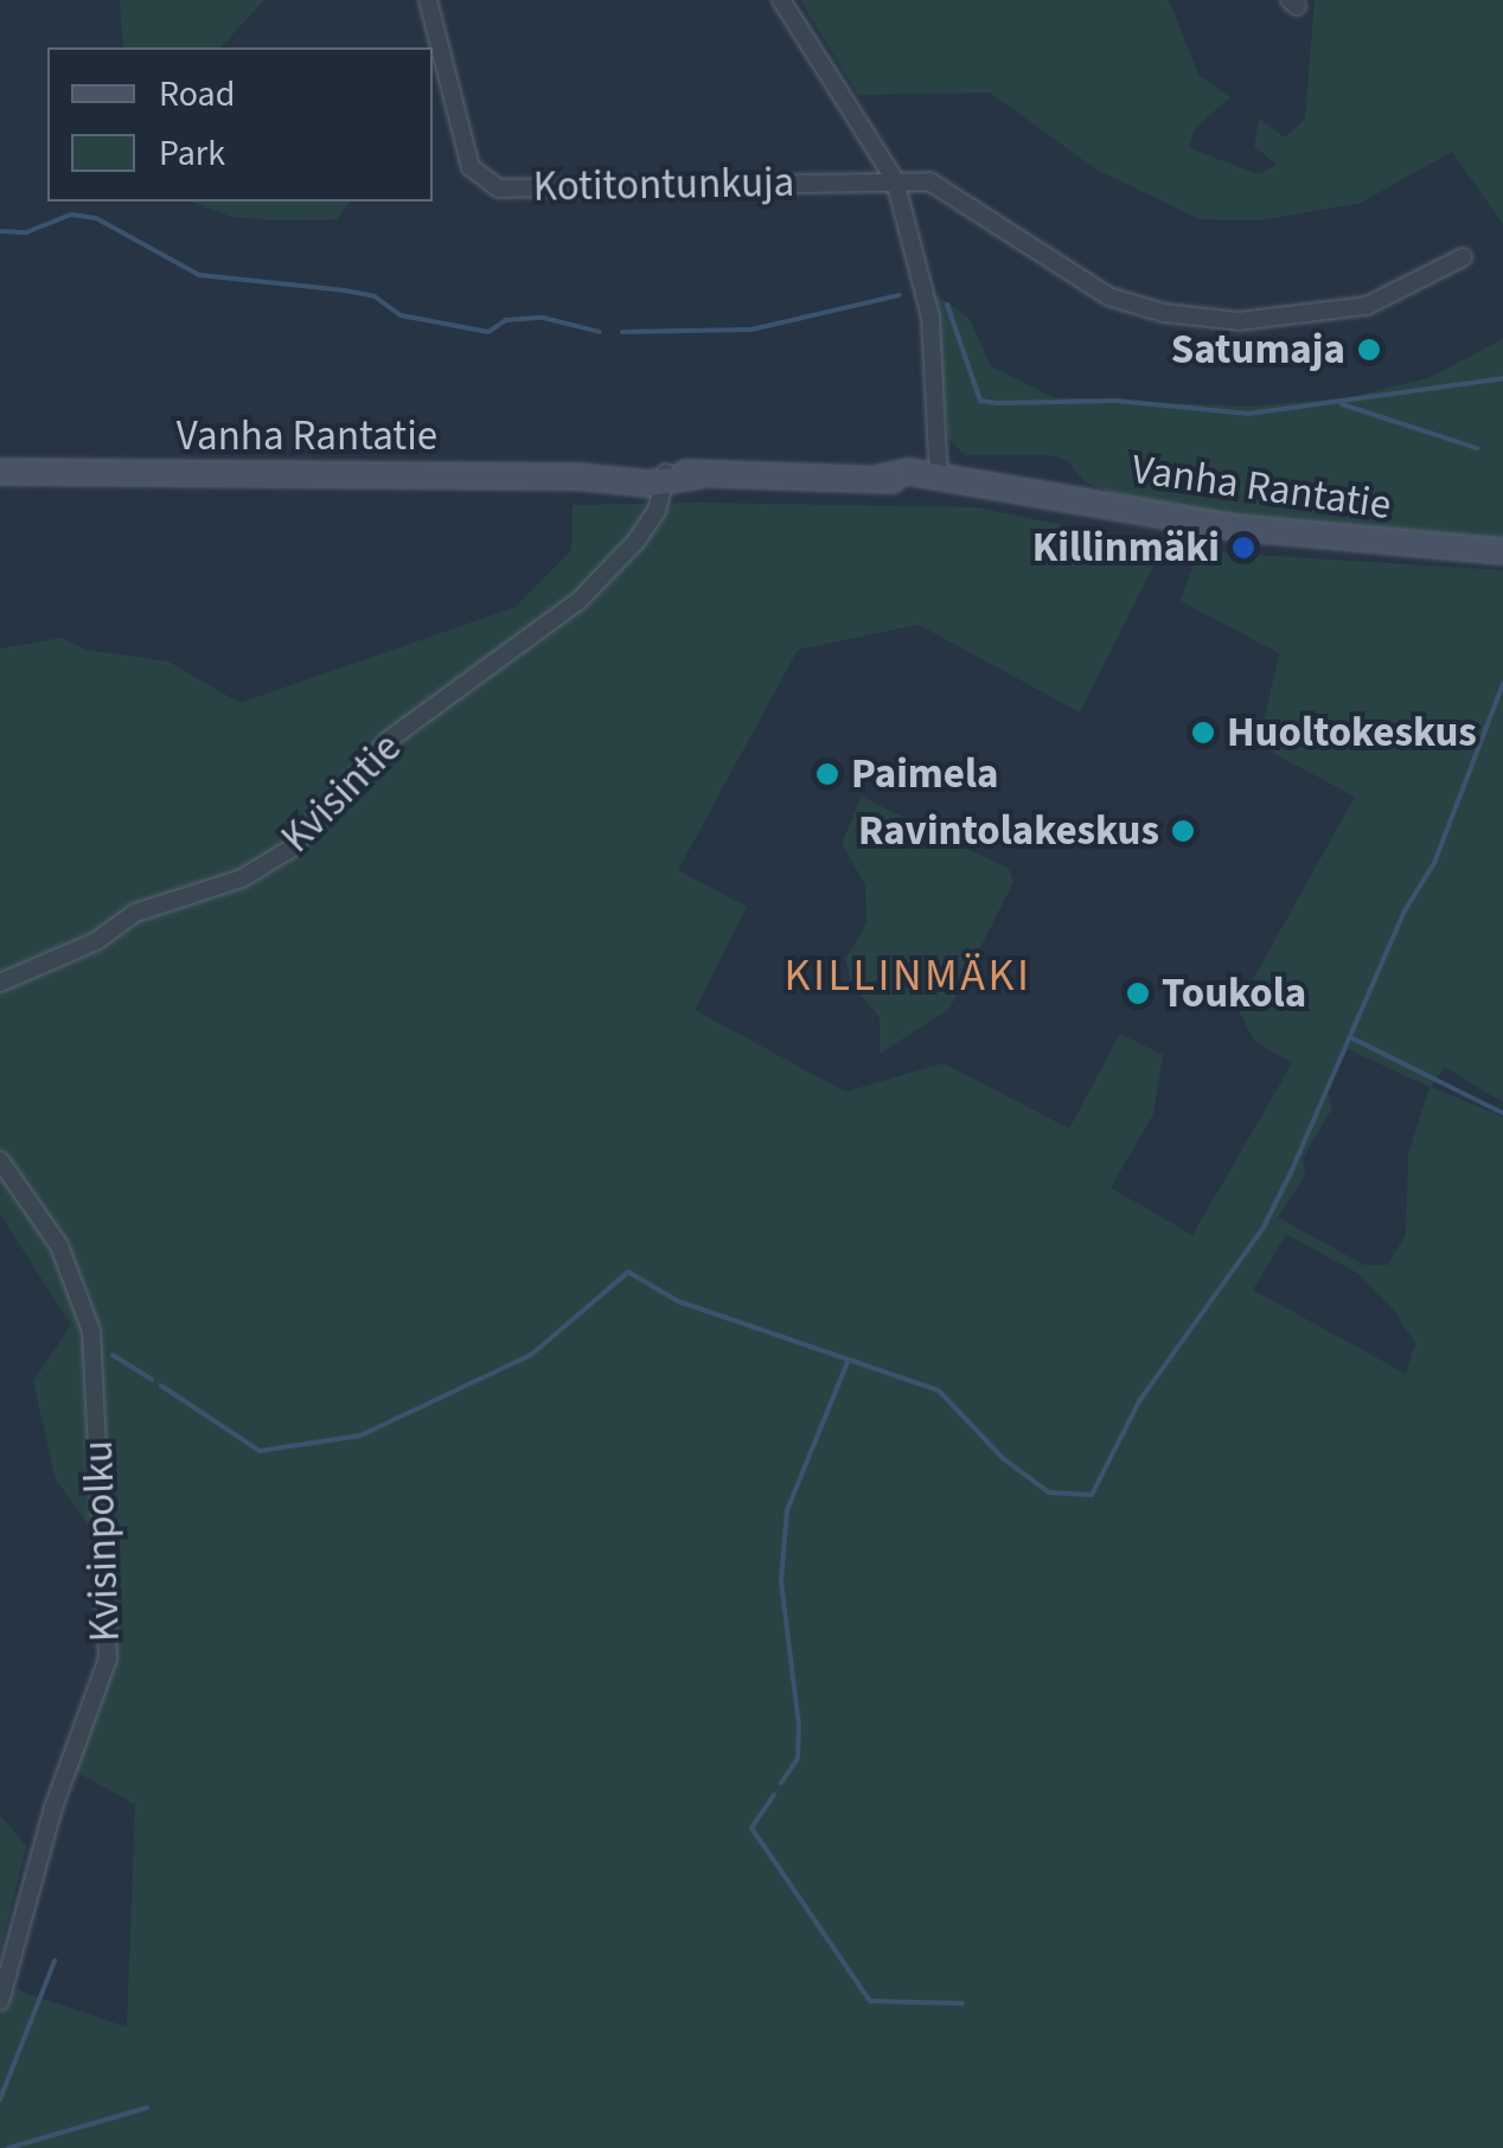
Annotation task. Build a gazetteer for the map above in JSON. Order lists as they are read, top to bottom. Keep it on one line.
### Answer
{"streets":{"main road":["Vanha Rantatie"],"street":["Kotitontunkuja","Kvisintie","Kvisinpolku"]},"crossings":[["Vanha Rantatie","Kvisintie"]],"districts":["KILLINMÄKI"],"places":["Satumaja","Killinmäki","Huoltokeskus","Paimela","Ravintolakeskus","Toukola"],"legend":["Road","Park"]}
